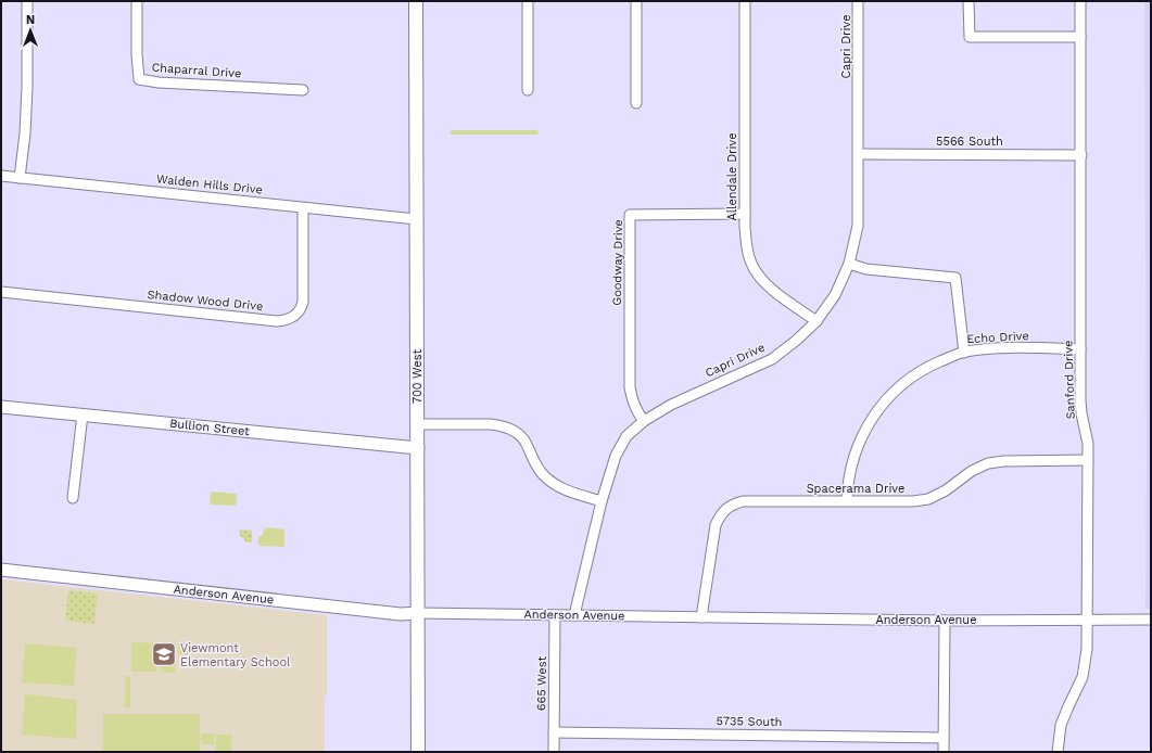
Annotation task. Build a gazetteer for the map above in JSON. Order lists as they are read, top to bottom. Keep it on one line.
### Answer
{"streets":{"main road":["700 West"],"street":["Capri Drive","Chaparral Drive","5566 South","Allendale Drive","Walden Hills Drive","Goodway Drive","Shadow Wood Drive","Echo Drive","Sanford Drive","Bullion Street","Spacerama Drive","Anderson Avenue","665 West","5735 South"]},"crossings":[["Capri Drive","5566 South"],["Capri Drive","Allendale Drive"],["Capri Drive","Goodway Drive"],["Capri Drive","Anderson Avenue"],["5566 South","Sanford Drive"],["Allendale Drive","Goodway Drive"],["Walden Hills Drive","Shadow Wood Drive"],["Walden Hills Drive","700 West"],["Echo Drive","Sanford Drive"],["Echo Drive","Spacerama Drive"],["700 West","Bullion Street"],["700 West","Anderson Avenue"],["Sanford Drive","Spacerama Drive"],["Sanford Drive","Anderson Avenue"],["Spacerama Drive","Anderson Avenue"],["Anderson Avenue","665 West"],["665 West","5735 South"]],"places":{"school or university":["Viewmont Elementary School"]},"north":"top"}
